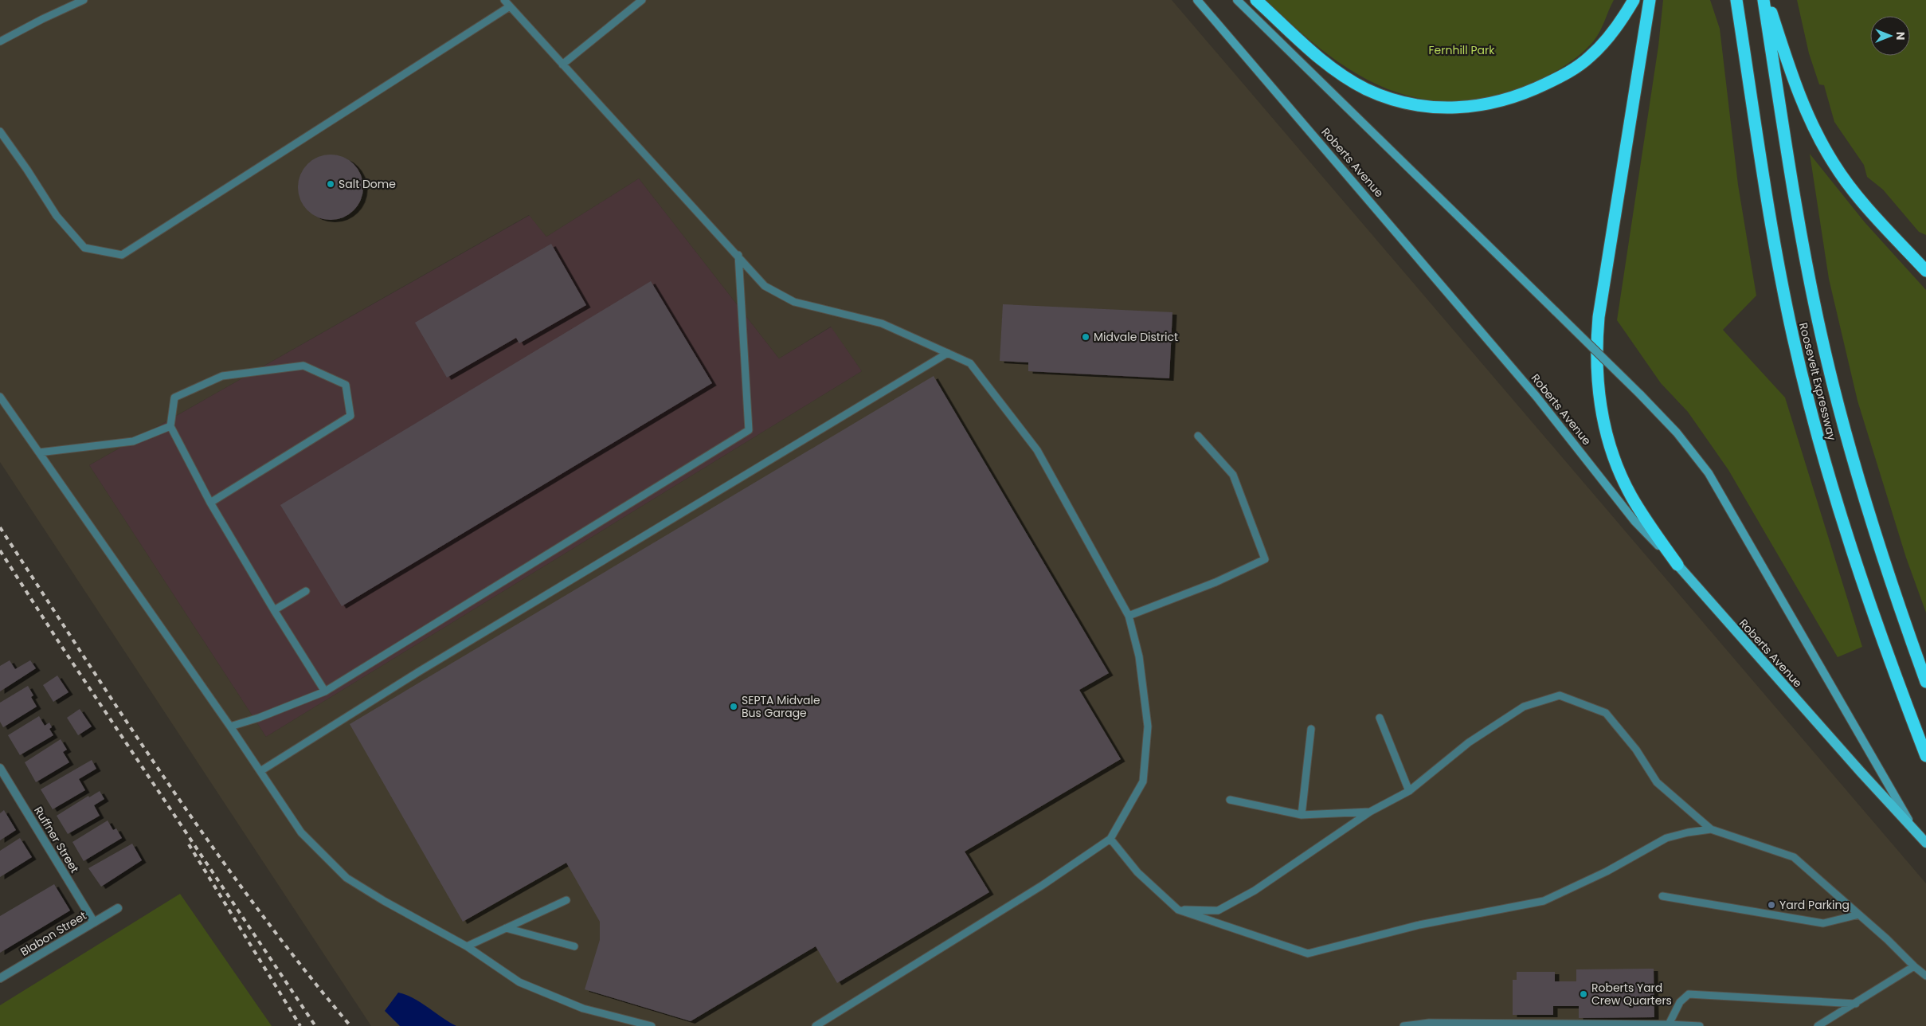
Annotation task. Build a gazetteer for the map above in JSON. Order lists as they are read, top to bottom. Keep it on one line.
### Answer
{"streets":{"highway":["Roosevelt Expressway"],"main road":["Roberts Avenue"],"street":["Ruffner Street","Blabon Street"]},"crossings":[["Ruffner Street","Blabon Street"]],"parks":["Fernhill Park"],"places":["Salt Dome","Midvale District","SEPTA Midvale Bus Garage","Yard Parking","Roberts Yard Crew Quarters"],"north":"right"}
